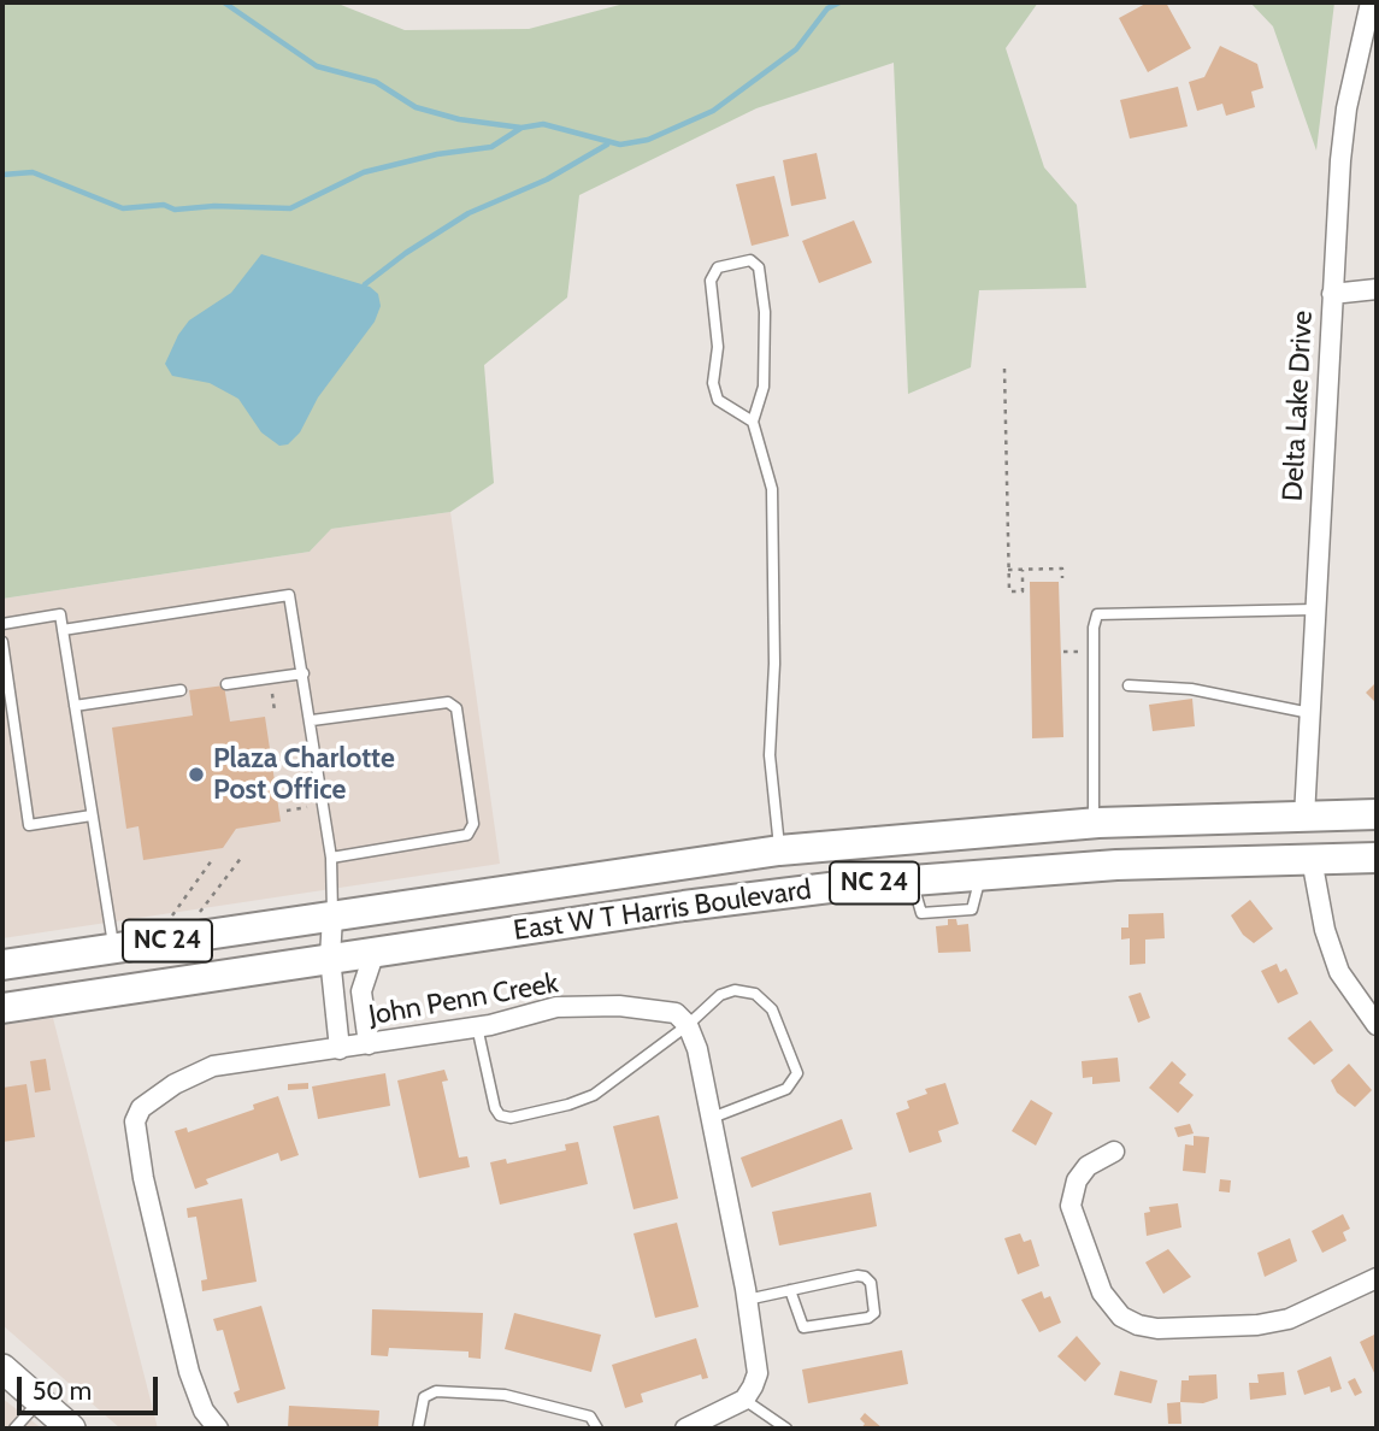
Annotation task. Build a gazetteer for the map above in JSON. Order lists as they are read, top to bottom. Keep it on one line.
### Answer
{"streets":{"main road":["NC 24","East W T Harris Boulevard"],"street":["Delta Lake Drive","John Penn Creek"]},"crossings":[["Delta Lake Drive","East W T Harris Boulevard"]],"places":["Plaza Charlotte Post Office"],"scale_bar":"50 m"}
